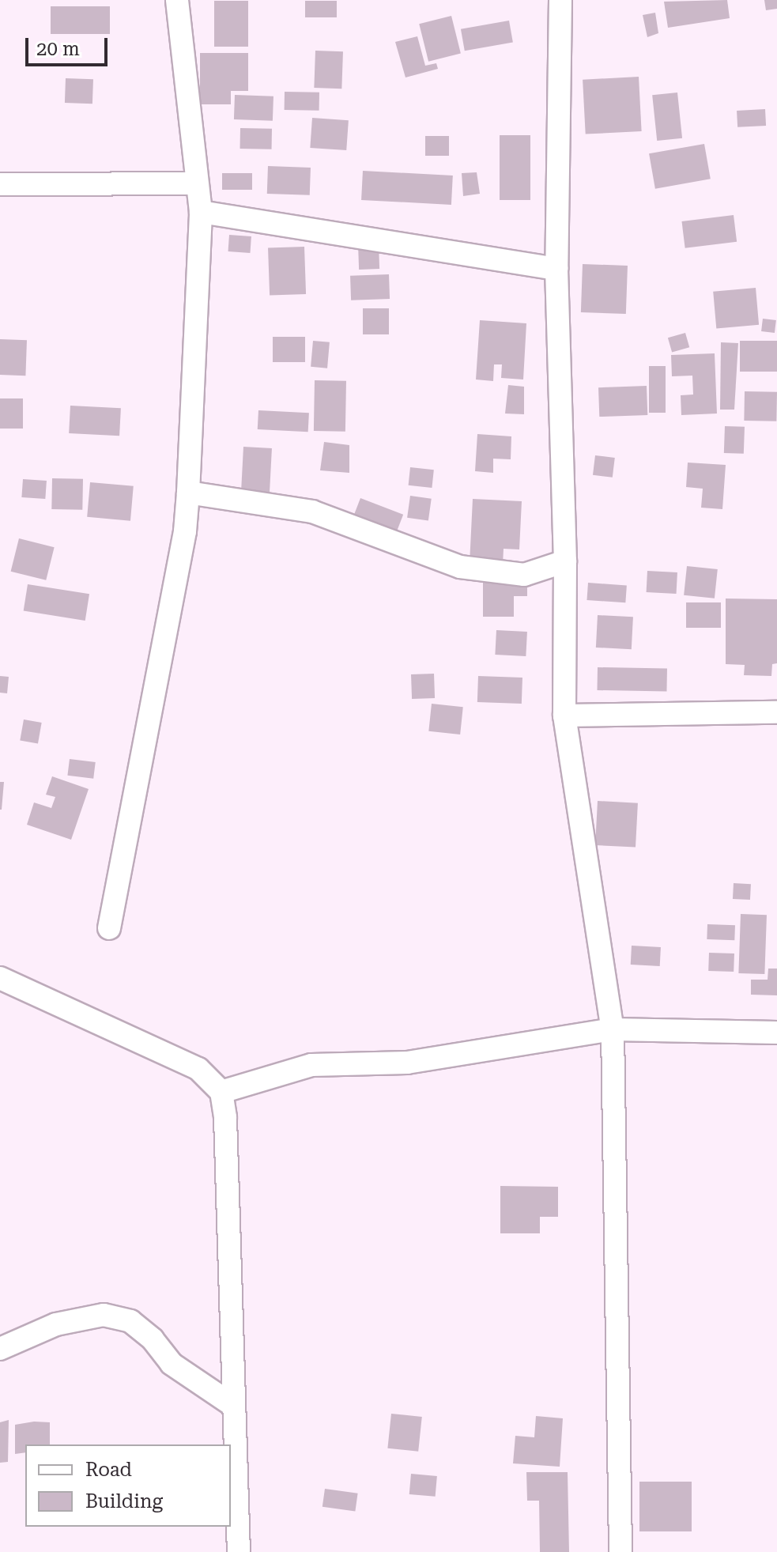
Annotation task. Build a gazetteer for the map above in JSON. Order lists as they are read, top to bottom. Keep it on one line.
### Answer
{"legend":["Road","Building"],"scale_bar":"20 m"}
